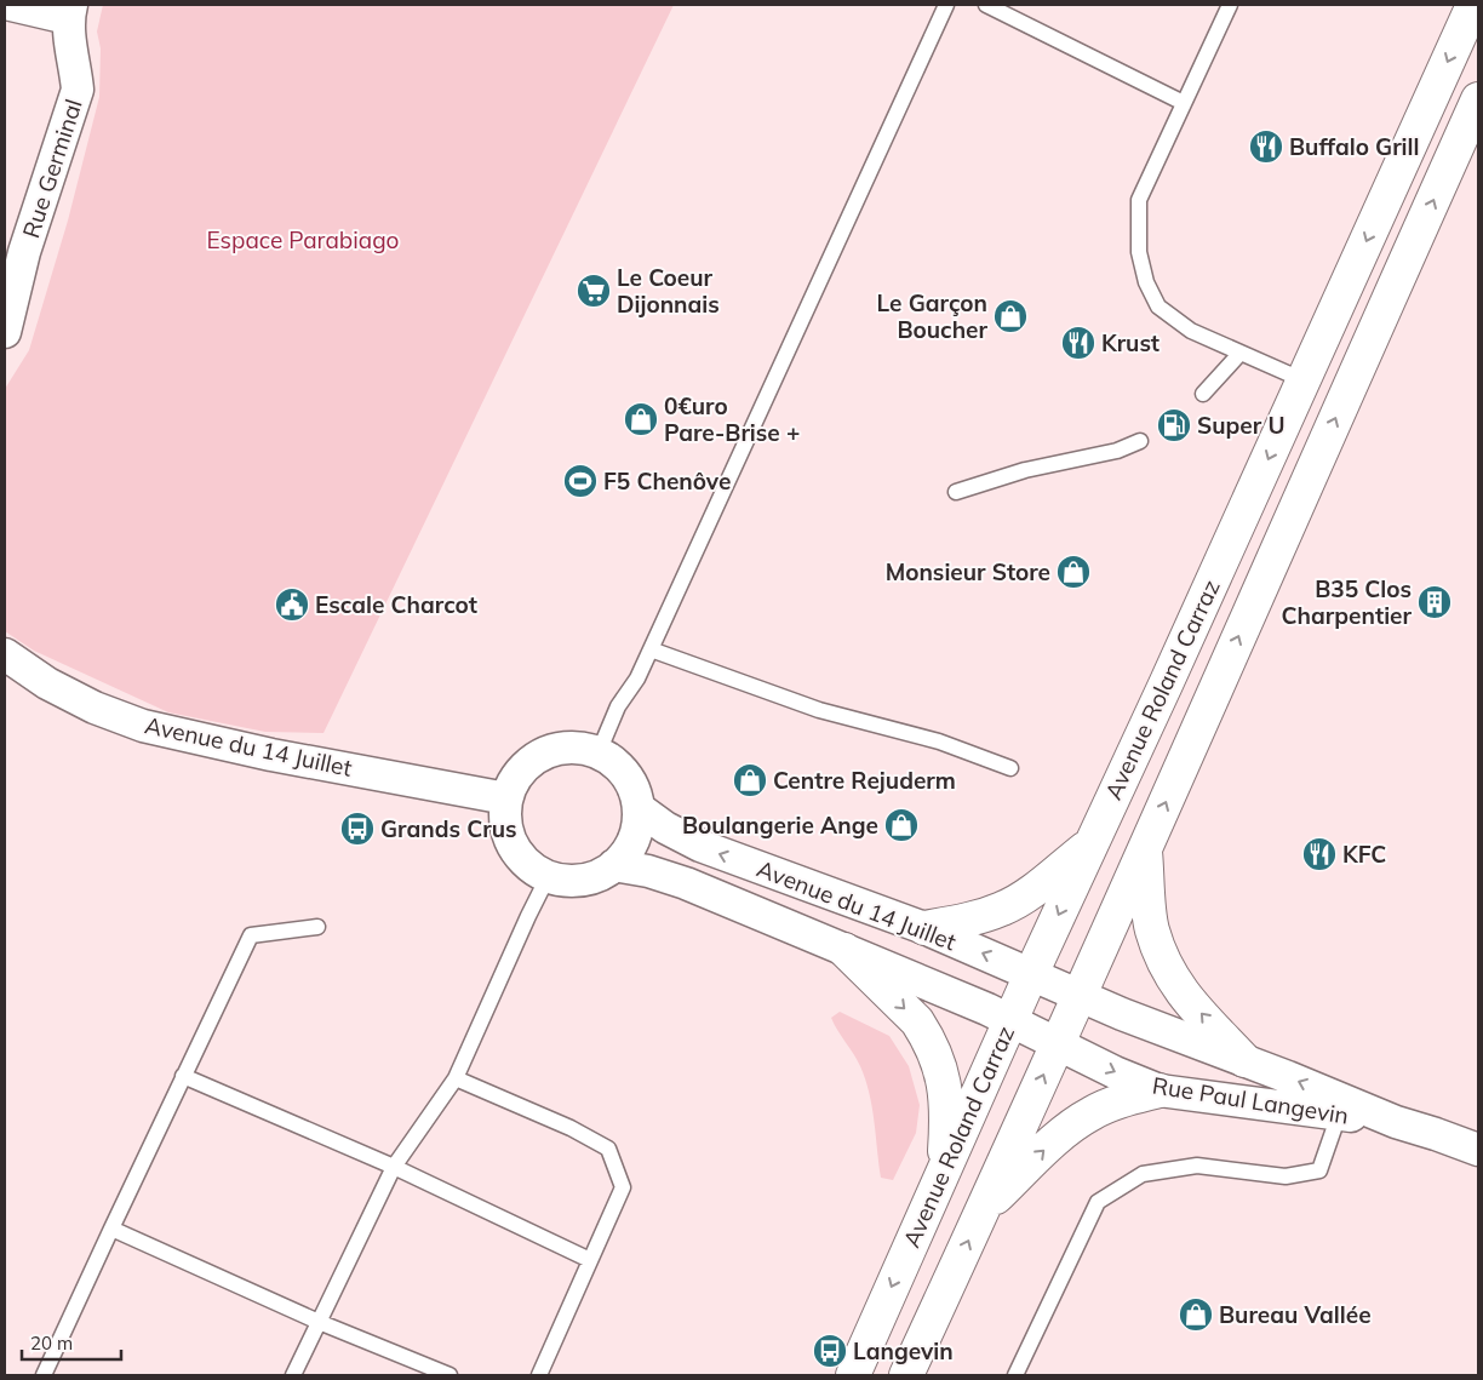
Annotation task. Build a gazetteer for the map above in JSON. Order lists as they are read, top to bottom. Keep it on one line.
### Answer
{"streets":{"main road":["Avenue Roland Carraz"],"street":["Rue Germinal","Avenue du 14 Juillet","Rue Paul Langevin"]},"crossings":[["Avenue Roland Carraz","Avenue du 14 Juillet"],["Avenue Roland Carraz","Rue Paul Langevin"],["Avenue du 14 Juillet","Rue Paul Langevin"]],"parks":["Espace Parabiago"],"places":{"restaurant":["Buffalo Grill","Krust","KFC"],"supermarket":["Le Coeur Dijonnais"],"shop":["Le Garçon Boucher","0€uro Pare-Brise +","Monsieur Store","Centre Rejuderm","Boulangerie Ange","Bureau Vallée"],"fuel station":["Super U"],"sports":["F5 Chenôve"],"building":["B35 Clos Charpentier"],"public building":["Escale Charcot"],"bus stop":["Grands Crus","Langevin"]},"scale_bar":"20 m"}
